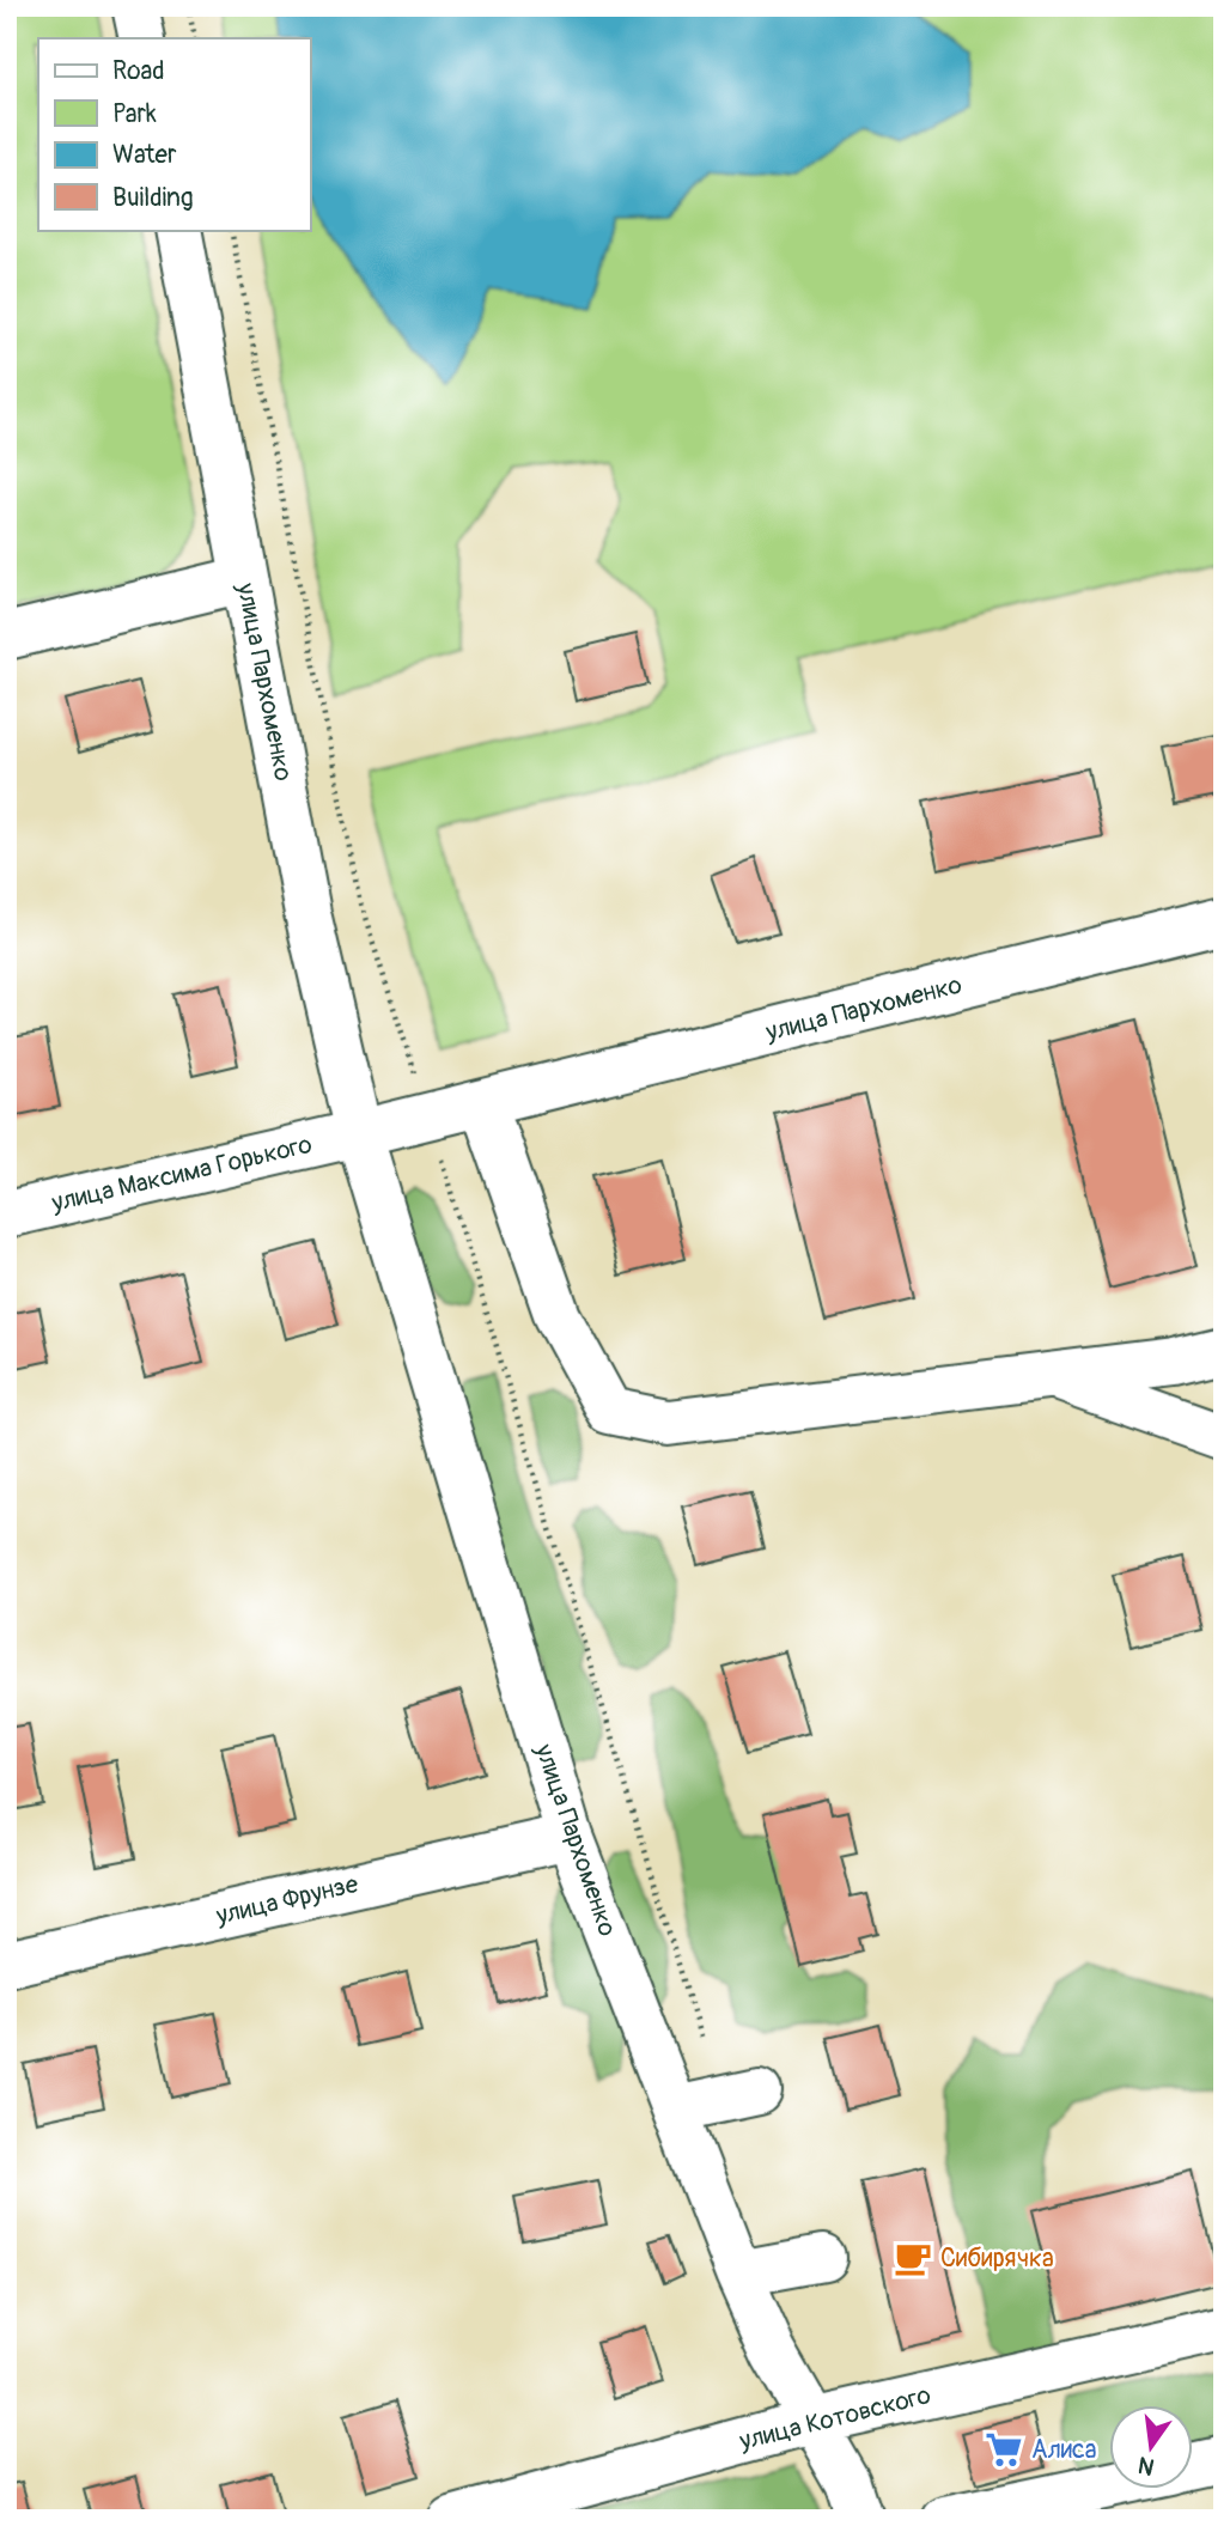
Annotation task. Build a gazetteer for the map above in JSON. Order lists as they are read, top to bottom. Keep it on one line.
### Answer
{"streets":{"street":["улица Пархоменко","улица Максима Горького","улица Фрунзе","улица Котовского"]},"crossings":[["улица Пархоменко","улица Максима Горького"],["улица Пархоменко","улица Фрунзе"],["улица Пархоменко","улица Котовского"]],"places":{"cafe":["Сибирячка"],"supermarket":["Алиса"]},"legend":["Road","Park","Water","Building"],"north":"bottom"}
